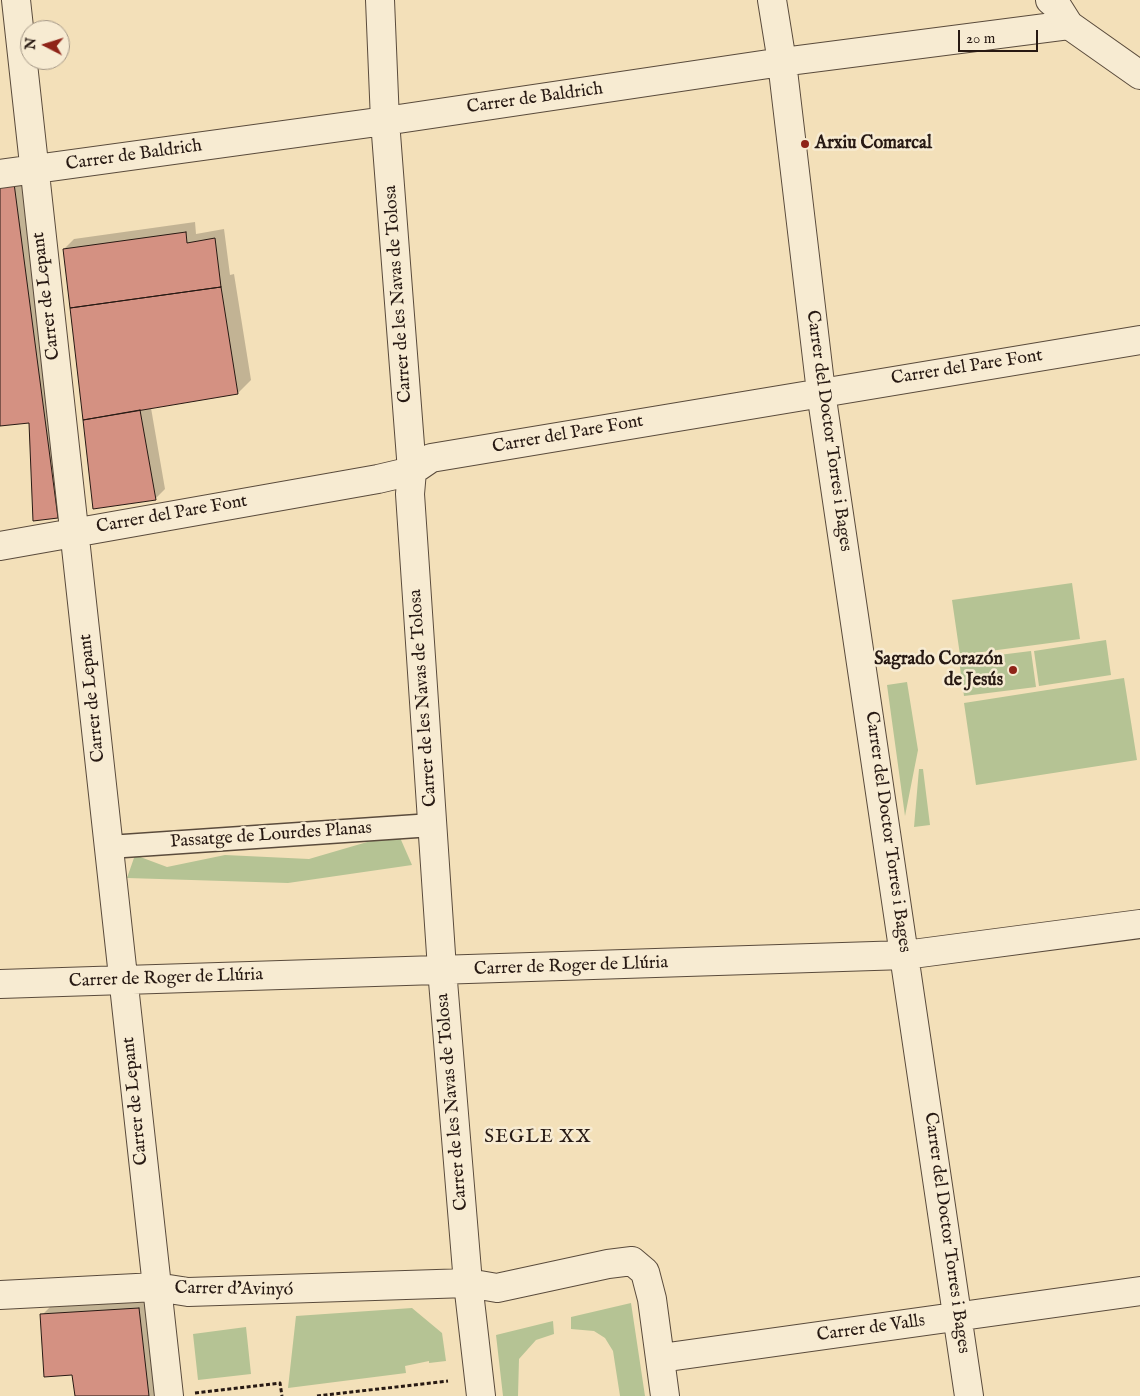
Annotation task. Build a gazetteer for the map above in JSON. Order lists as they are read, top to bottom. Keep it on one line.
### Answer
{"streets":{"street":["Carrer de Baldrich","Carrer de les Navas de Tolosa","Carrer de Lepant","Carrer del Pare Font","Carrer del Doctor Torres i Bages","Passatge de Lourdes Planas","Carrer de Roger de Llúria","Carrer d'Avinyó","Carrer de Valls"]},"crossings":[["Carrer de Baldrich","Carrer de les Navas de Tolosa"],["Carrer de Baldrich","Carrer de Lepant"],["Carrer de Baldrich","Carrer del Doctor Torres i Bages"],["Carrer de les Navas de Tolosa","Carrer del Pare Font"],["Carrer de les Navas de Tolosa","Passatge de Lourdes Planas"],["Carrer de les Navas de Tolosa","Carrer de Roger de Llúria"],["Carrer de les Navas de Tolosa","Carrer d'Avinyó"],["Carrer de Lepant","Carrer del Pare Font"],["Carrer de Lepant","Passatge de Lourdes Planas"],["Carrer de Lepant","Carrer de Roger de Llúria"],["Carrer de Lepant","Carrer d'Avinyó"],["Carrer del Pare Font","Carrer del Doctor Torres i Bages"],["Carrer del Doctor Torres i Bages","Carrer de Roger de Llúria"],["Carrer del Doctor Torres i Bages","Carrer de Valls"],["Carrer d'Avinyó","Carrer de Valls"]],"districts":["SEGLE XX"],"places":["Arxiu Comarcal","Sagrado Corazón de Jesús"],"scale_bar":"20 m","north":"left"}
